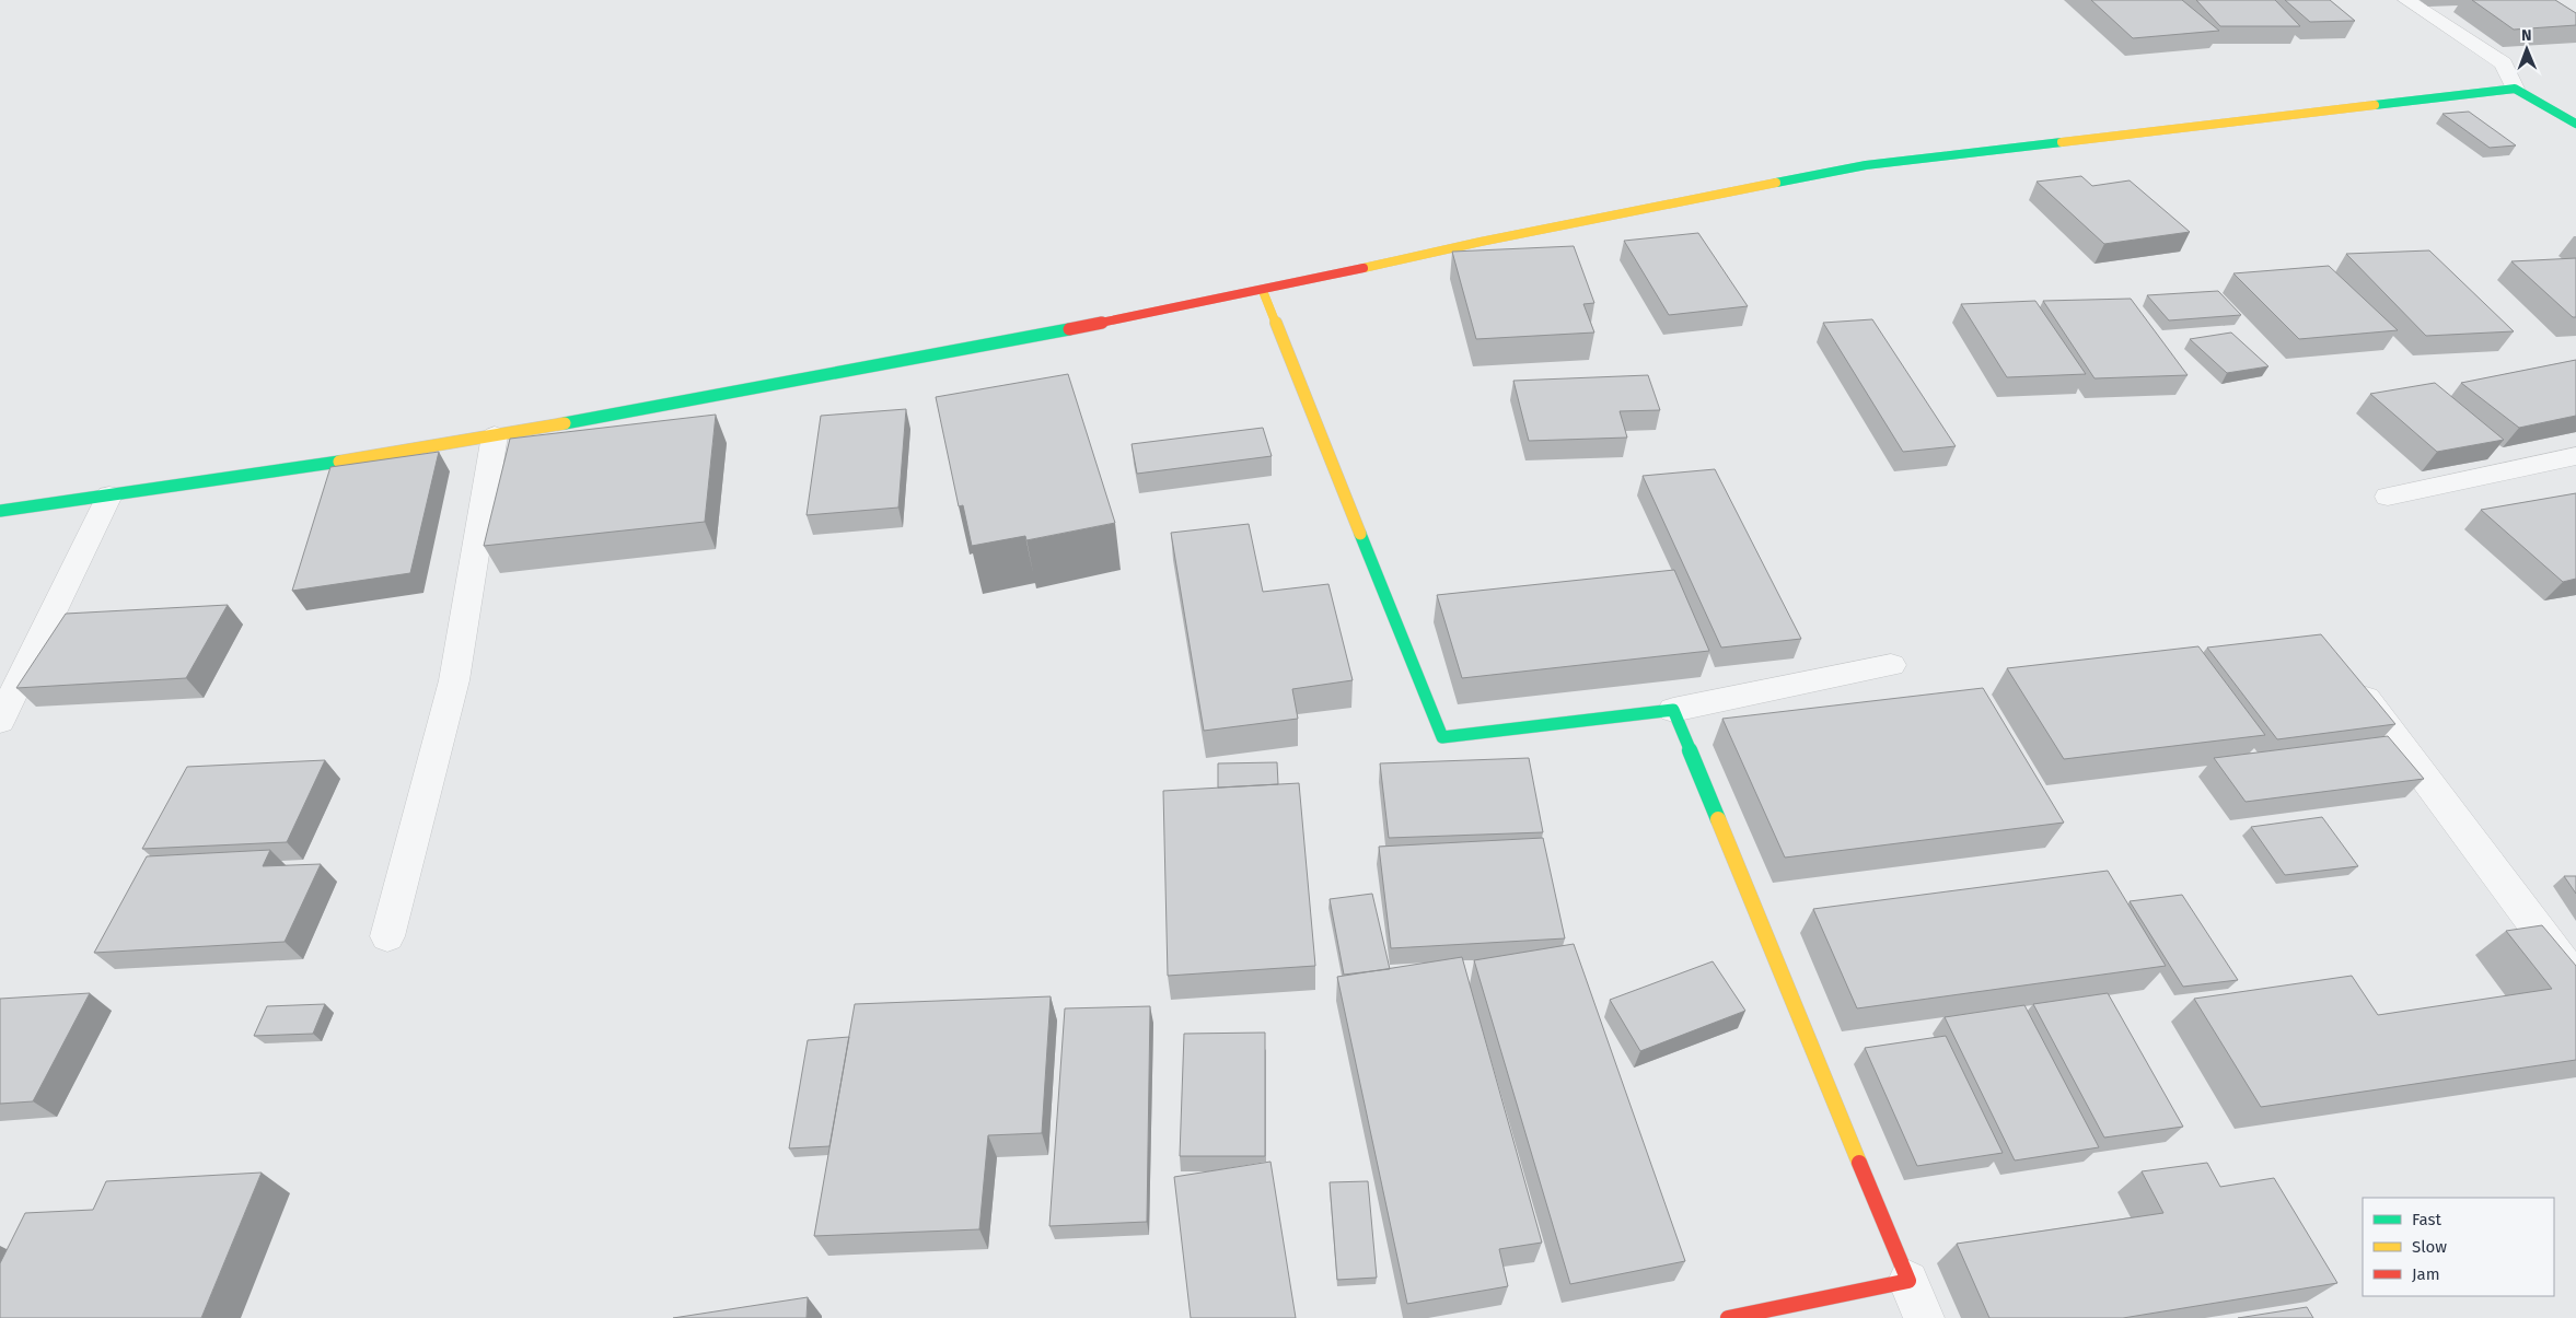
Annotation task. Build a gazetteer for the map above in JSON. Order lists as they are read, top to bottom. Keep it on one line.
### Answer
{"legend":["Fast","Slow","Jam"],"north":"top"}
